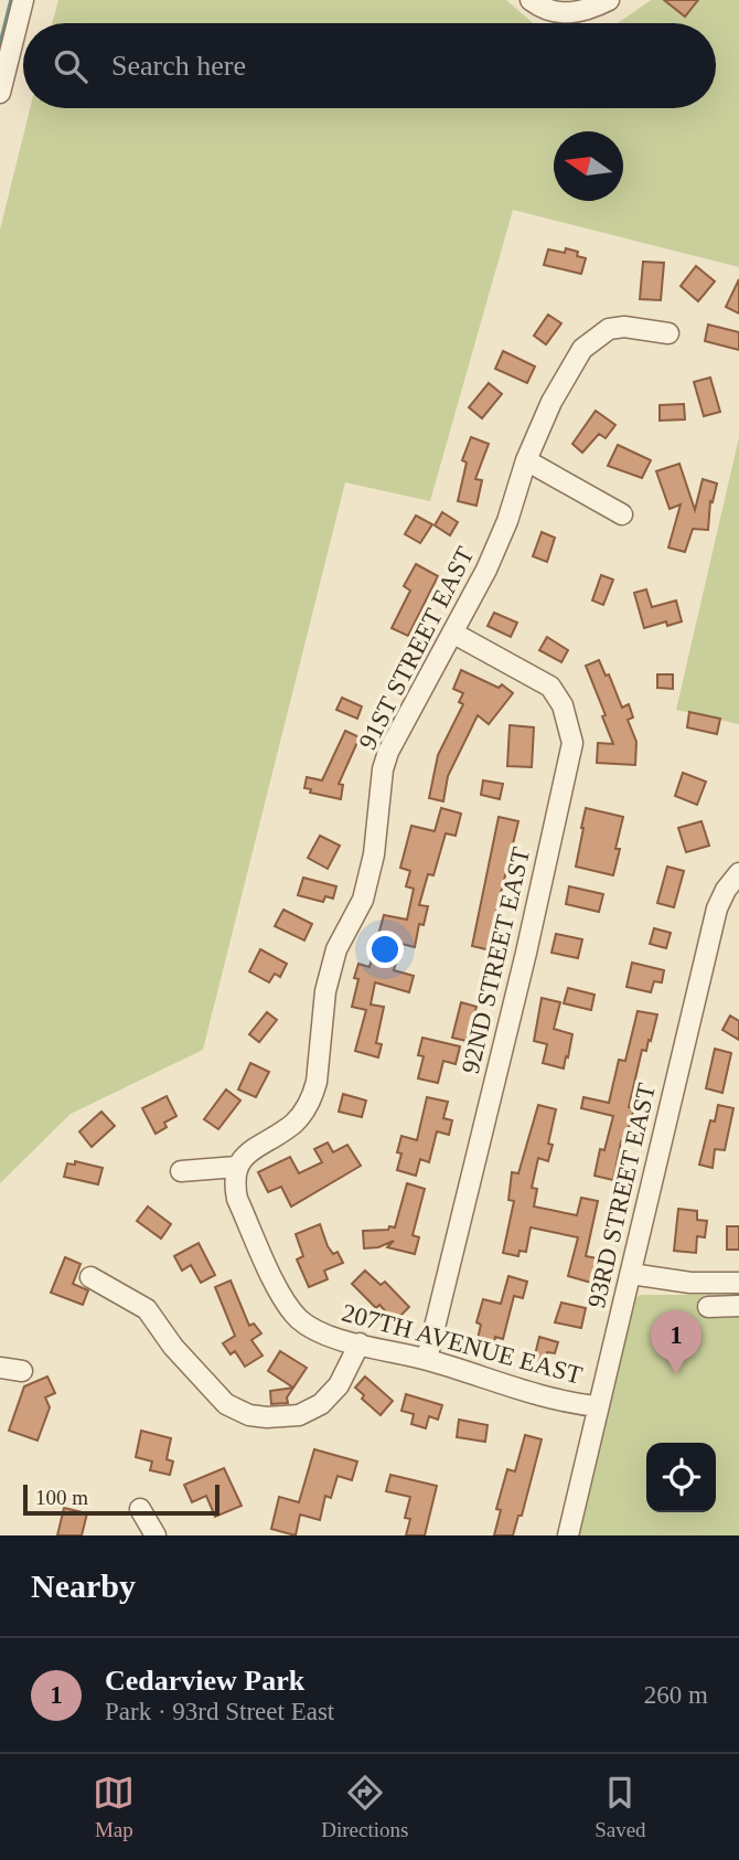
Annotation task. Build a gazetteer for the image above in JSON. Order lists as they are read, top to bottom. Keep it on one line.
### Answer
{"streets":{"street":["91ST STREET EAST","92ND STREET EAST","93RD STREET EAST","207TH AVENUE EAST"]},"crossings":[["91ST STREET EAST","92ND STREET EAST"],["91ST STREET EAST","207TH AVENUE EAST"],["92ND STREET EAST","207TH AVENUE EAST"],["93RD STREET EAST","207TH AVENUE EAST"]],"scale_bar":"100 m","north":"left","page":{"search":"Search here","pins":"1","scale":"100 m","heading":"Nearby","list":[{"mark":"1","name":"Cedarview Park","note":"Park · 93rd Street East","value":"260 m"}],"nav":["Map","Directions","Saved"]}}
